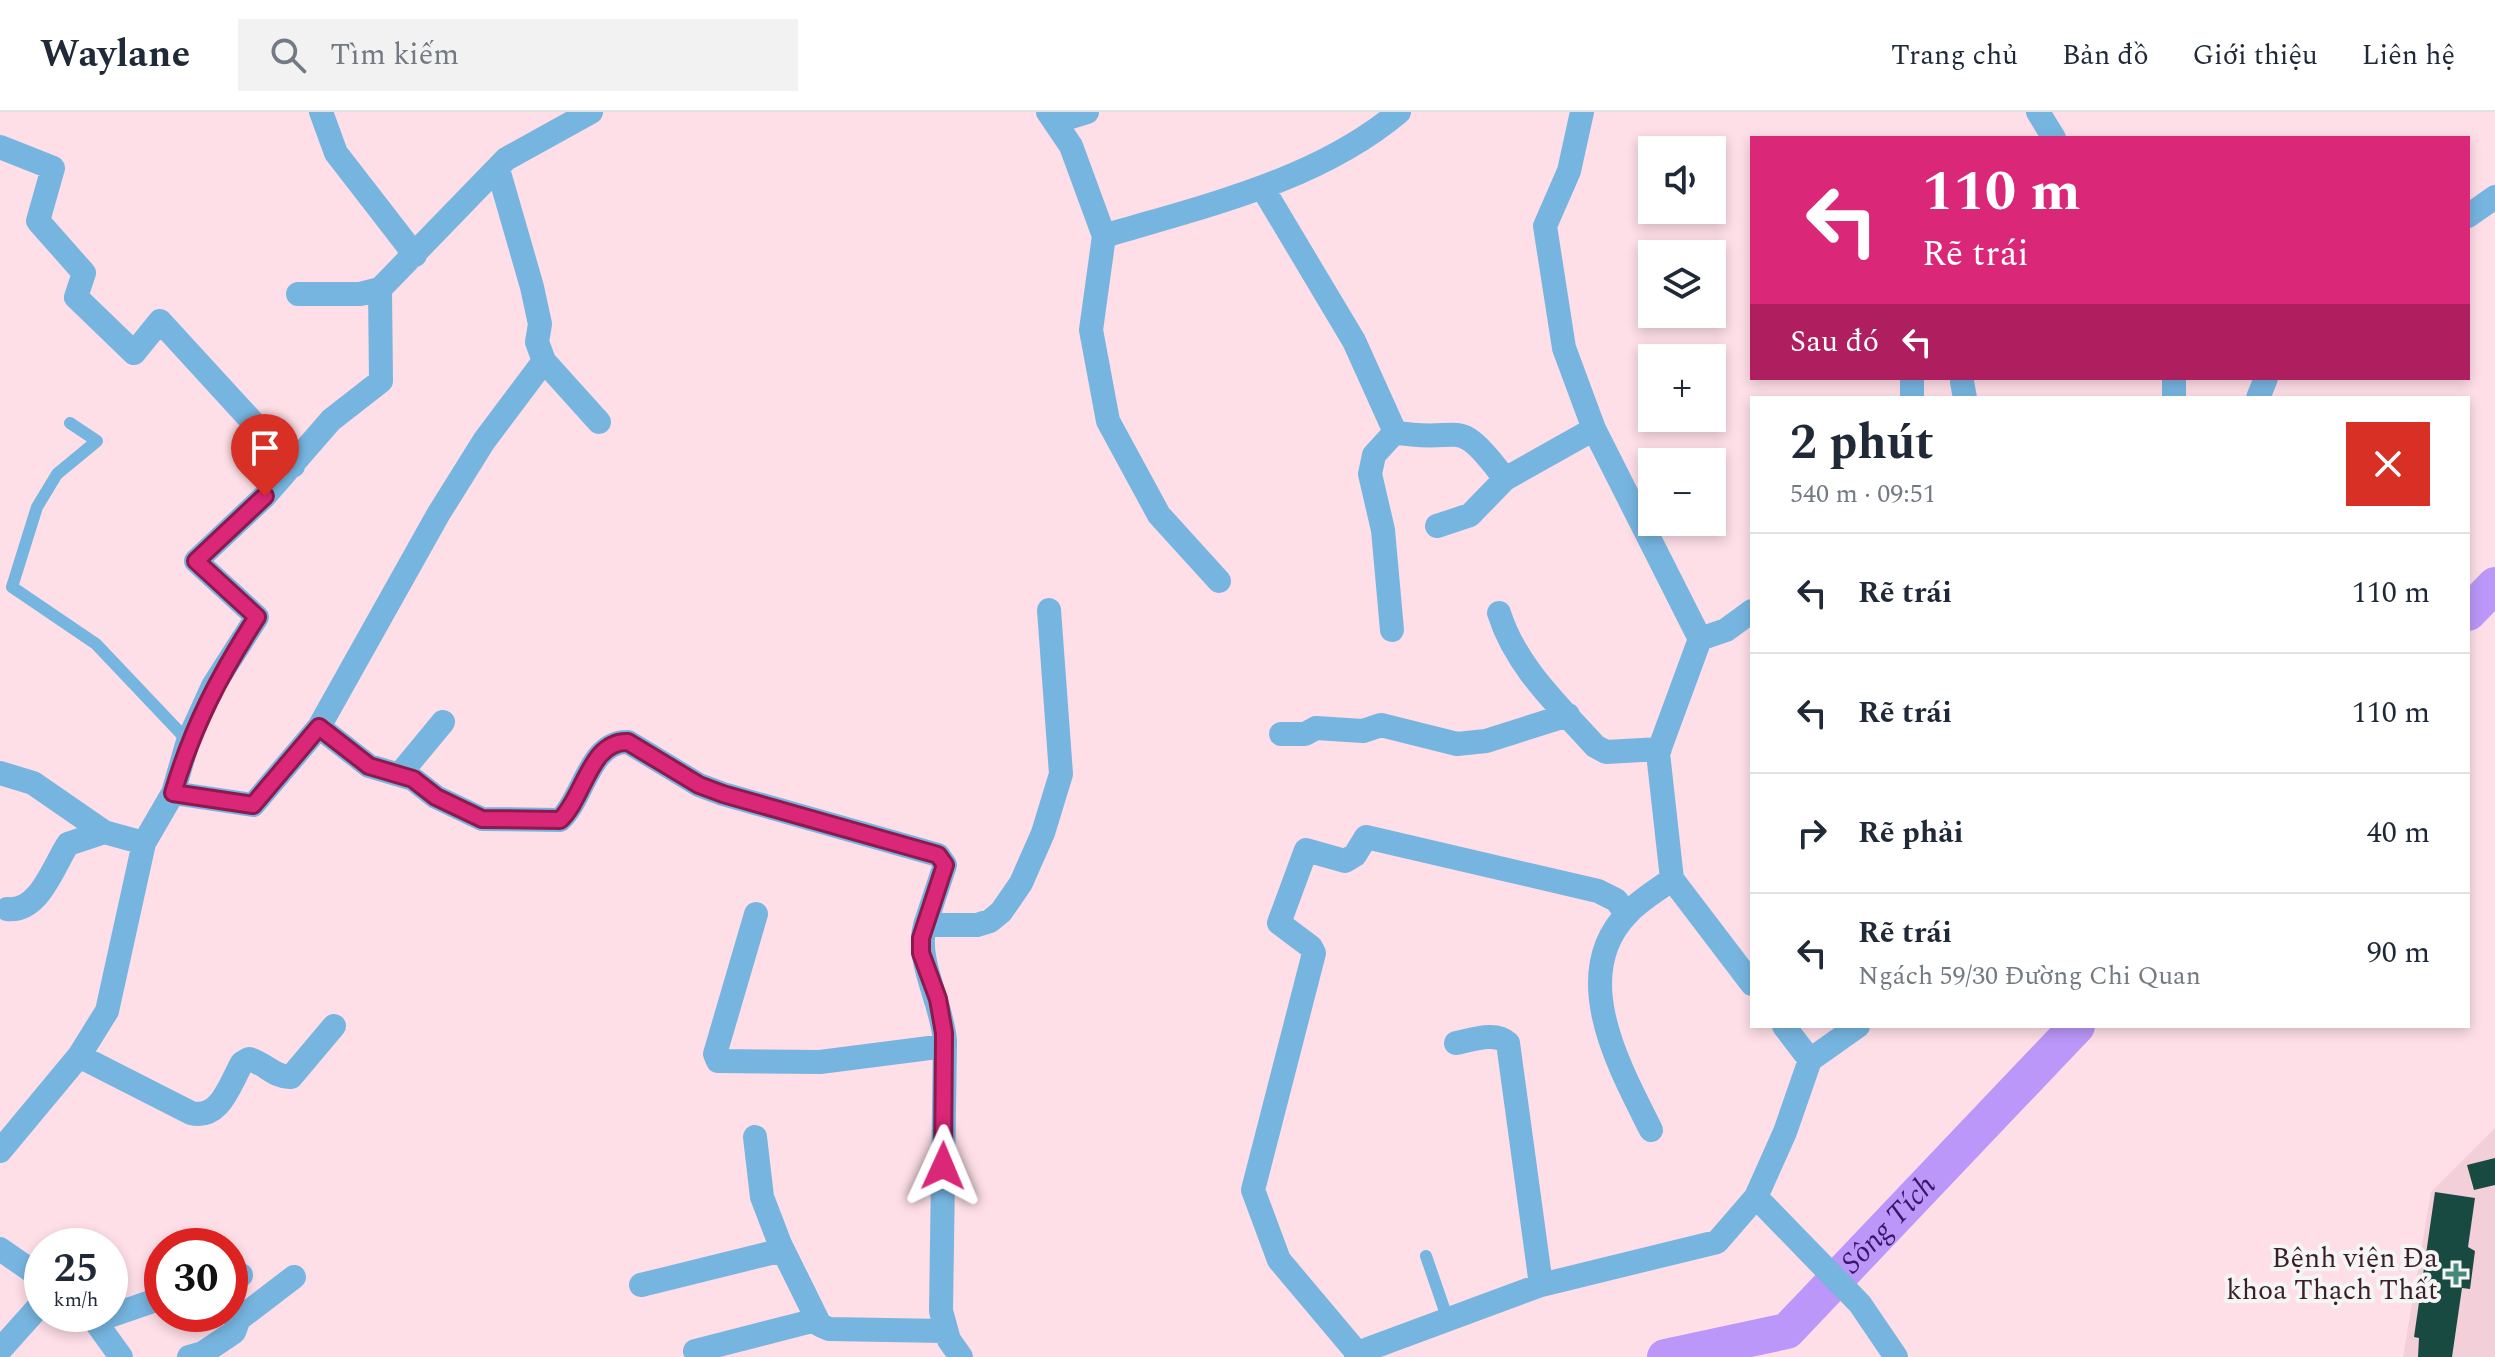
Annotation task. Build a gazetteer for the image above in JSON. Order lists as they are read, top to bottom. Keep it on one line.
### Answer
{"water":["Sông Tích"],"places":{"health":["Bệnh viện Đa khoa Thạch Thất"]},"page":{"header":"Waylane","search":"Tìm kiếm","nav":["Trang chủ","Bản đồ","Giới thiệu","Liên hệ"],"map_buttons":["+","−"],"turn":["110 m","Rẽ trái"],"then":"Sau đó","heading":["2 phút","540 m · 09:51"],"list":[{"name":"Rẽ trái","value":"110 m"},{"name":"Rẽ trái","value":"110 m"},{"name":"Rẽ phải","value":"40 m"},{"name":"Rẽ trái","note":"Ngách 59/30 Đường Chi Quan","value":"90 m"}],"speed":"25 km/h","limit":"30"}}
